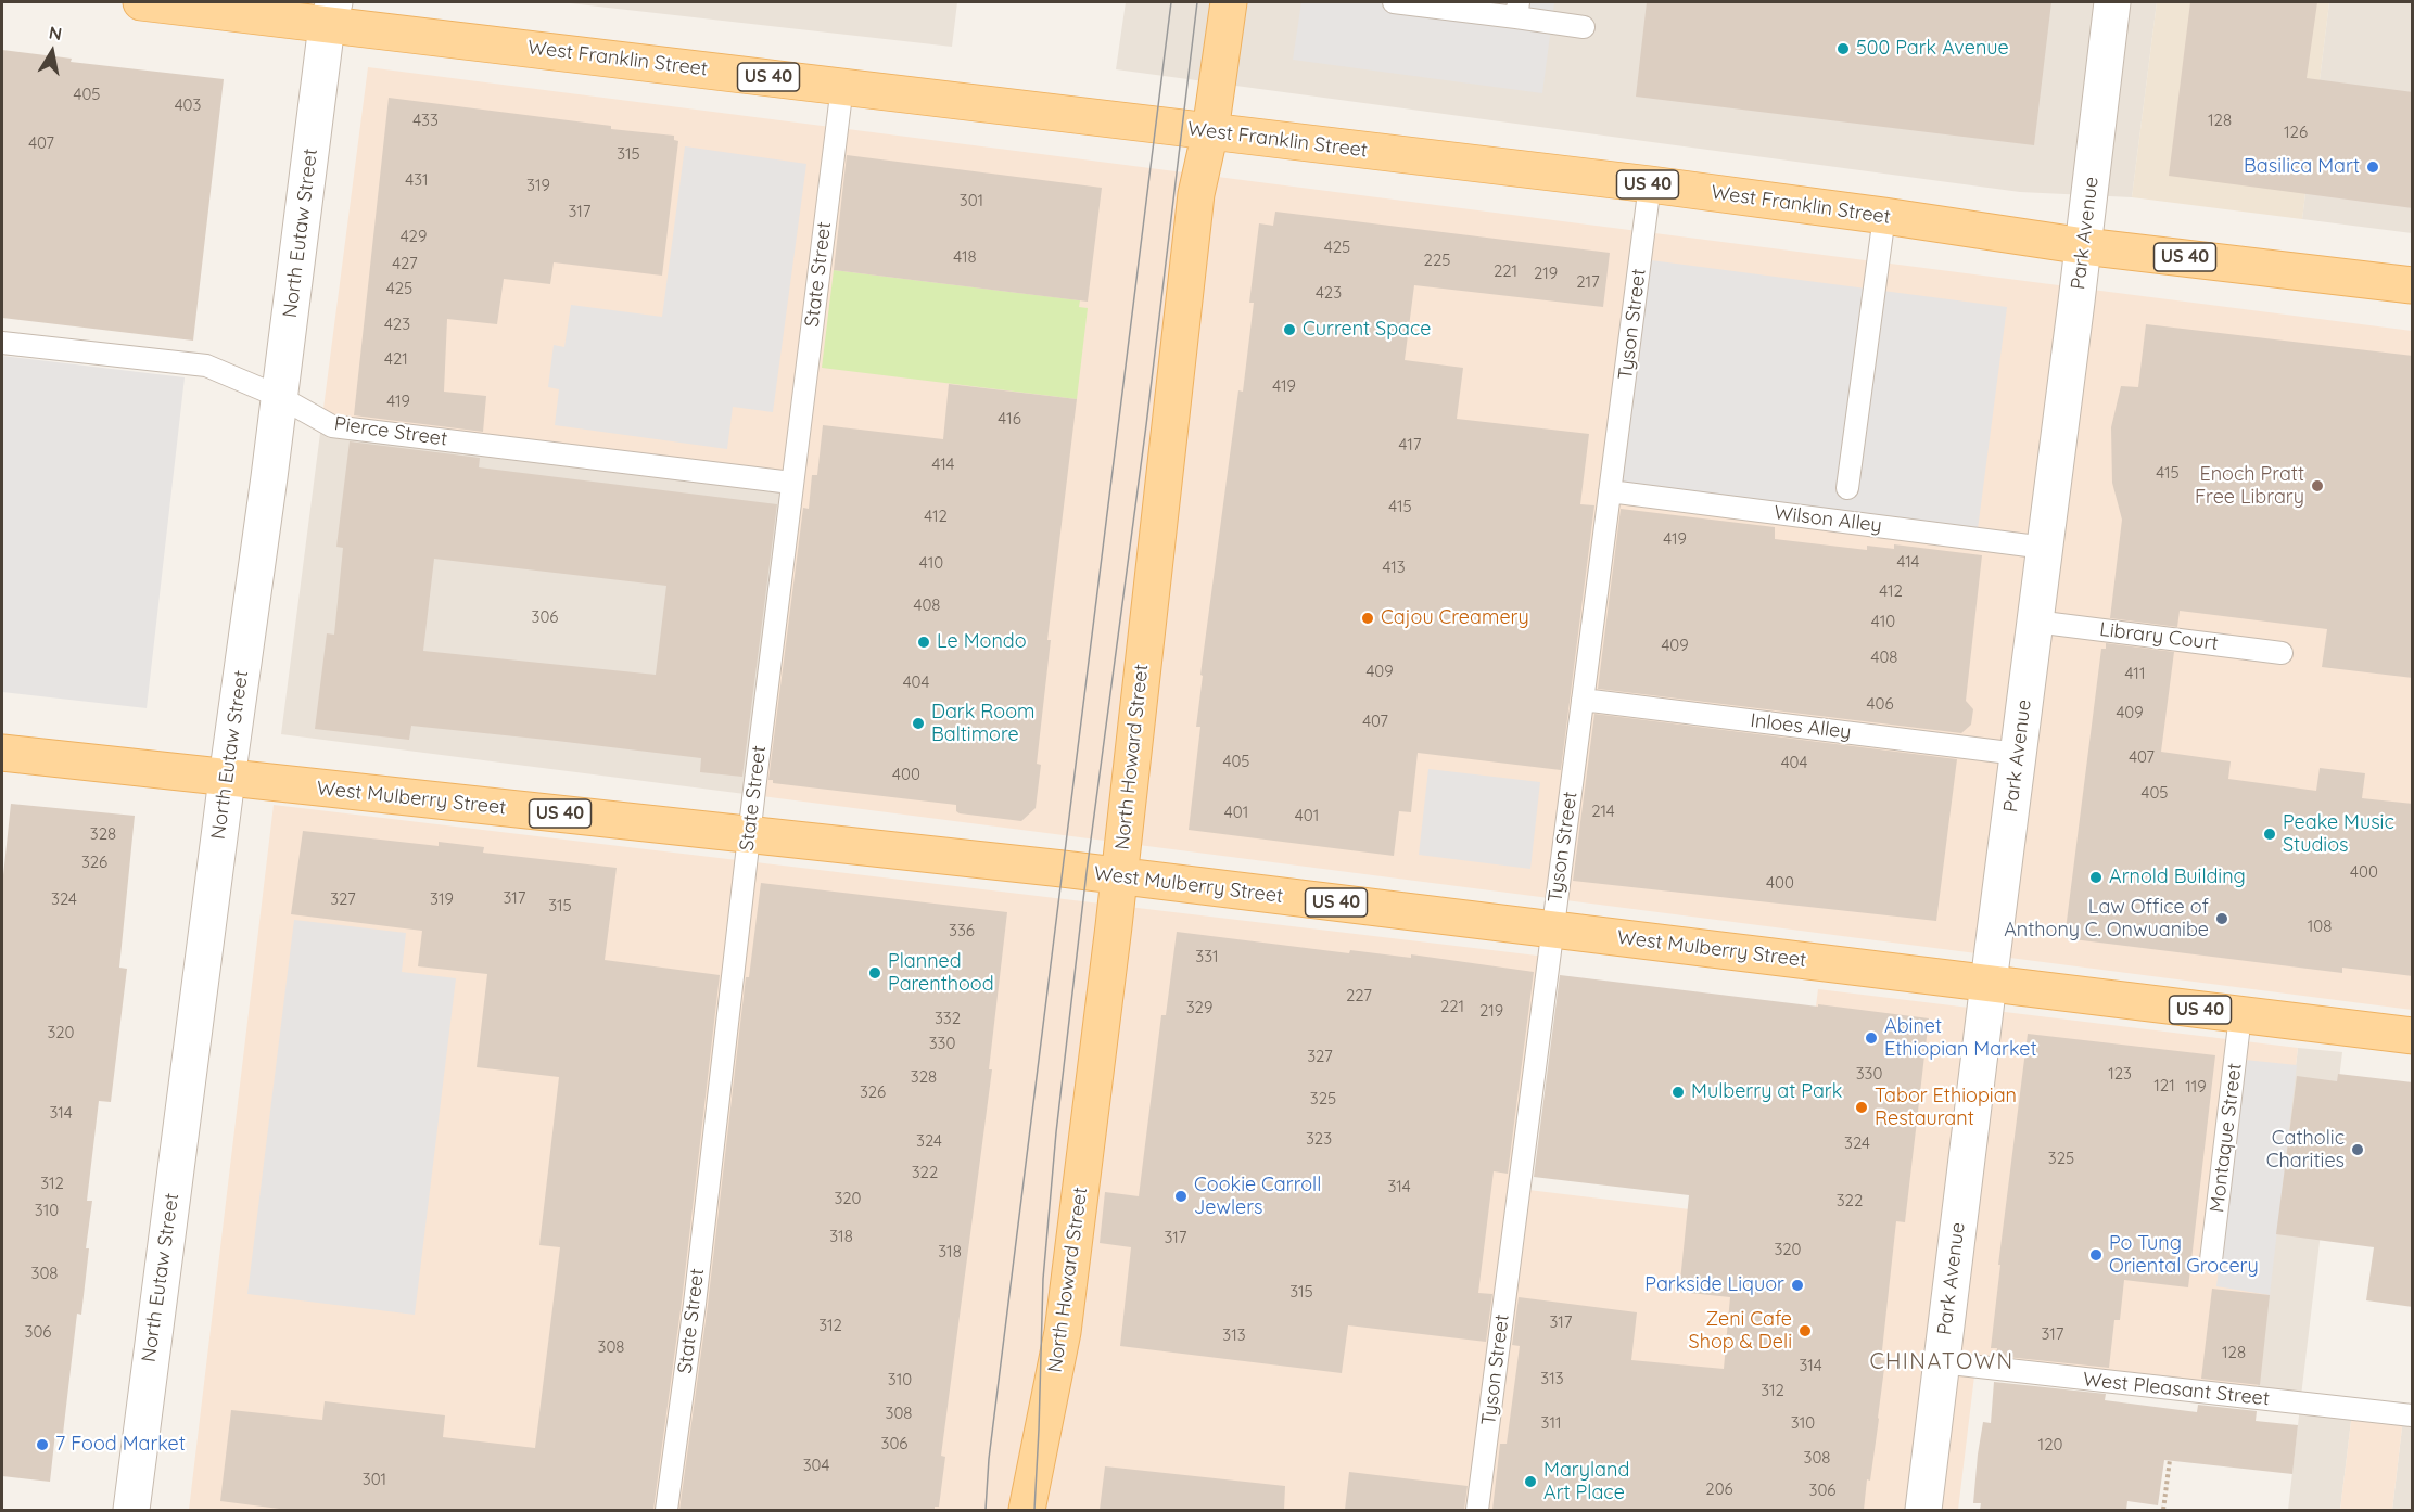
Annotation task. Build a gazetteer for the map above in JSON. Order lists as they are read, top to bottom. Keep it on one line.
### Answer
{"streets":{"main road":["West Franklin Street","US 40","North Howard Street","West Mulberry Street"],"street":["North Eutaw Street","Park Avenue"],"lane":["State Street","Tyson Street","Pierce Street","Wilson Alley","Library Court","Inloes Alley","Montaque Street","West Pleasant Street"]},"crossings":[["West Franklin Street","North Eutaw Street"],["West Franklin Street","Park Avenue"],["West Franklin Street","State Street"],["West Franklin Street","Tyson Street"],["West Franklin Street","North Howard Street"],["North Eutaw Street","Pierce Street"],["North Eutaw Street","West Mulberry Street"],["Park Avenue","Wilson Alley"],["Park Avenue","Library Court"],["Park Avenue","Inloes Alley"],["Park Avenue","West Mulberry Street"],["Park Avenue","West Pleasant Street"],["State Street","Pierce Street"],["State Street","West Mulberry Street"],["Tyson Street","Wilson Alley"],["Tyson Street","Inloes Alley"],["Tyson Street","West Mulberry Street"],["North Howard Street","West Mulberry Street"],["West Mulberry Street","Montaque Street"]],"districts":["CHINATOWN"],"places":["500 Park Avenue","Basilica Mart","Current Space","Enoch Pratt Free Library","Cajou Creamery","Le Mondo","Dark Room Baltimore","Peake Music Studios","Arnold Building","Law Office of Anthony C. Onwuanibe","Planned Parenthood","Abinet Ethiopian Market","Mulberry at Park","Tabor Ethiopian Restaurant","Catholic Charities","Cookie Carroll Jewlers","Po Tung Oriental Grocery","Parkside Liquor","Zeni Cafe Shop & Deli","7 Food Market","Maryland Art Place"],"house_numbers":["405","403","433","128","126","407","315","431","319","301","317","429","425","418","225","427","221","219","217","425","423","423","421","419","419","416","417","414","415","415","412","419","414","410","413","412","408","306","410","409","408","409","411","404","406","409","407","407","405","404","400","405","214","401","401","328","326","400","400","317","324","327","319","315","108","336","331","227","221","329","219","332","320","330","327","330","123","328","121","119","326","325","314","323","324","324","325","322","312","314","320","322","310","318","317","320","318","308","315","317","312","306","317","313","308","128","314","313","310","312","308","311","310","306","120","308","304","301","206","306"],"north":"top"}
